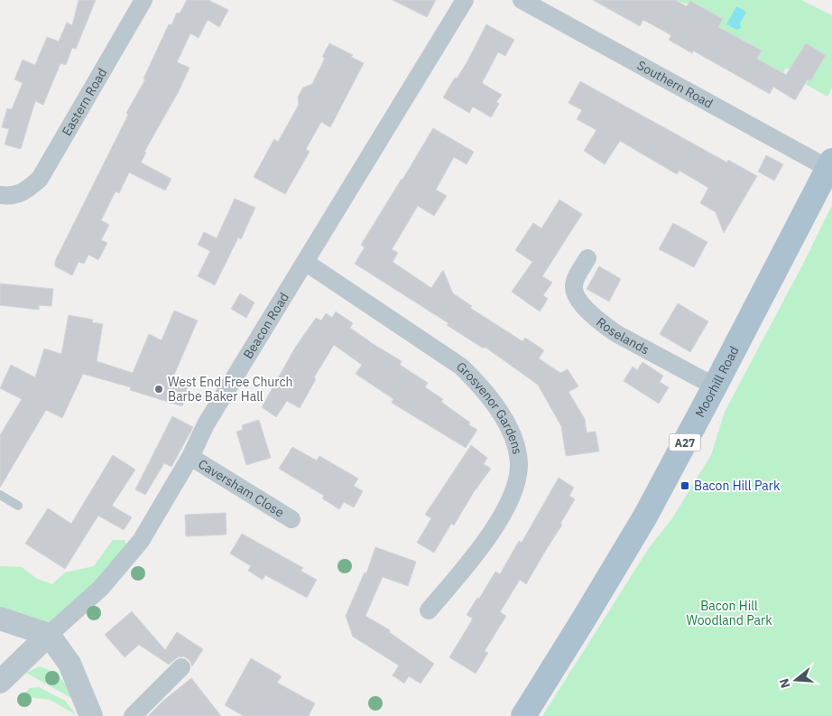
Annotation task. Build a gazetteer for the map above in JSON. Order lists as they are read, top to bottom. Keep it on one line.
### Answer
{"streets":{"main road":["Moorhill Road","A27"],"street":["Southern Road","Eastern Road","Beacon Road","Roselands","Grosvenor Gardens","Caversham Close"]},"crossings":[["Southern Road","Moorhill Road"],["Beacon Road","Grosvenor Gardens"],["Beacon Road","Caversham Close"],["Roselands","Moorhill Road"]],"parks":["Bacon Hill Woodland Park"],"places":{"other":["West End Free Church Barbe Baker Hall"],"transit":["Bacon Hill Park"]},"north":"left"}
